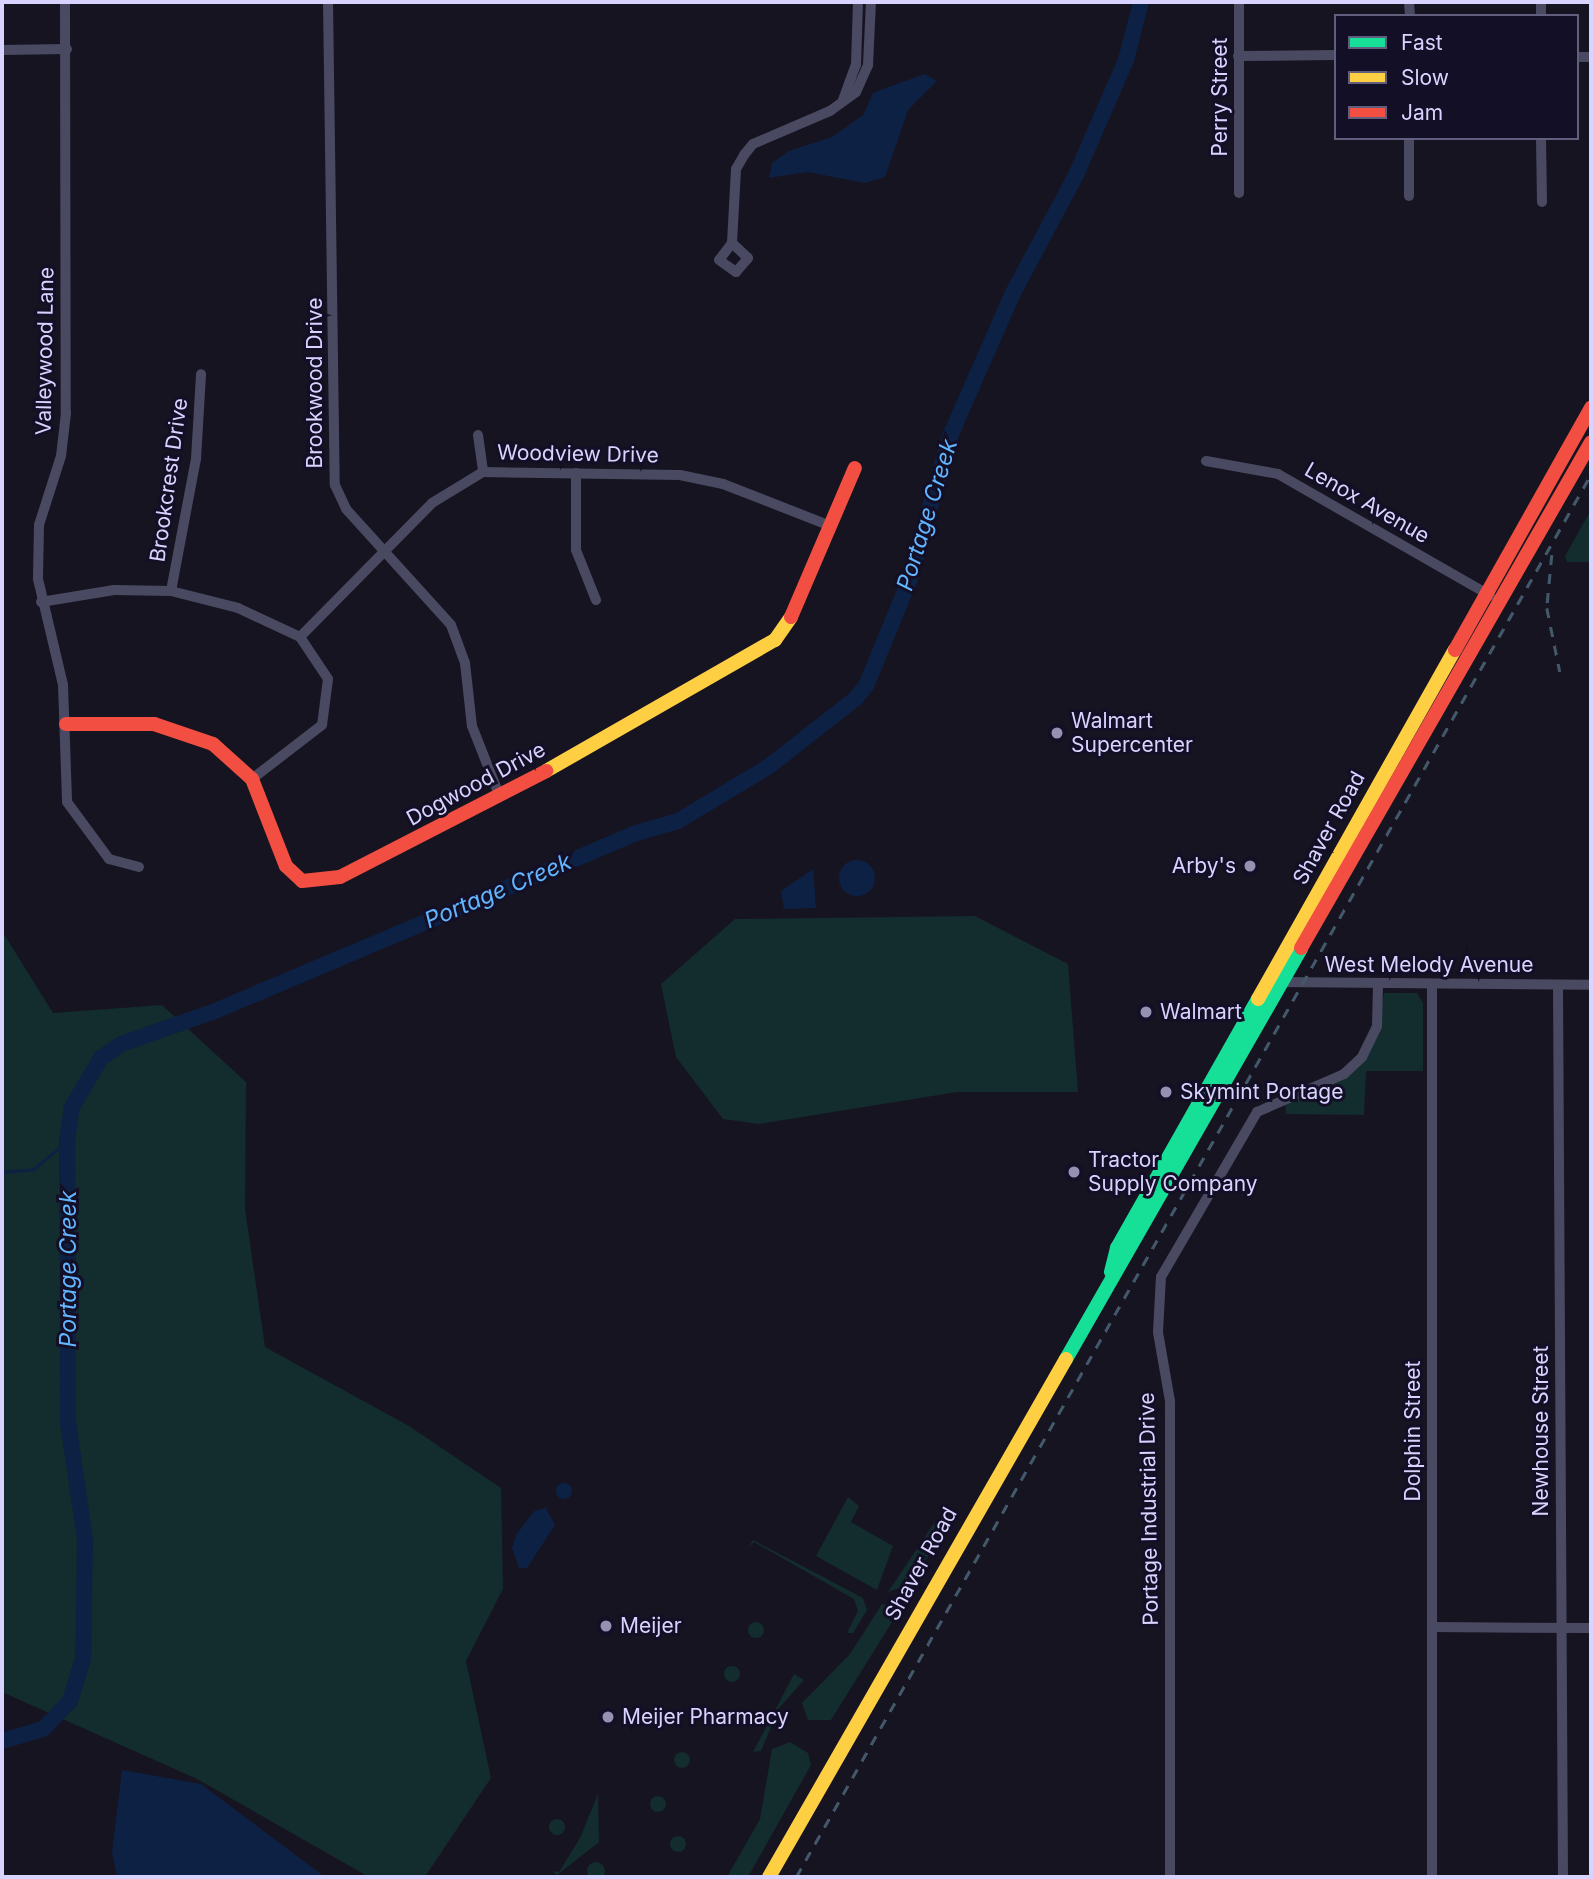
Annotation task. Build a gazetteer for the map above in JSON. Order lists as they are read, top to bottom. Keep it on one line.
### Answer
{"streets":{"main road":["Dogwood Drive","Shaver Road"],"street":["Perry Street","Valleywood Lane","Brookwood Drive","Woodview Drive","Brookcrest Drive","Lenox Avenue","West Melody Avenue","Dolphin Street","Newhouse Street","Portage Industrial Drive"]},"crossings":[["Valleywood Lane","Dogwood Drive"],["Brookwood Drive","Woodview Drive"],["Brookwood Drive","Dogwood Drive"],["Woodview Drive","Dogwood Drive"],["Lenox Avenue","Shaver Road"],["Shaver Road","West Melody Avenue"],["West Melody Avenue","Dolphin Street"],["West Melody Avenue","Newhouse Street"],["West Melody Avenue","Portage Industrial Drive"]],"water":["Portage Creek"],"places":["Walmart Supercenter","Arby's","Walmart","Skymint Portage","Tractor Supply Company","Meijer","Meijer Pharmacy"],"legend":["Fast","Slow","Jam"]}
